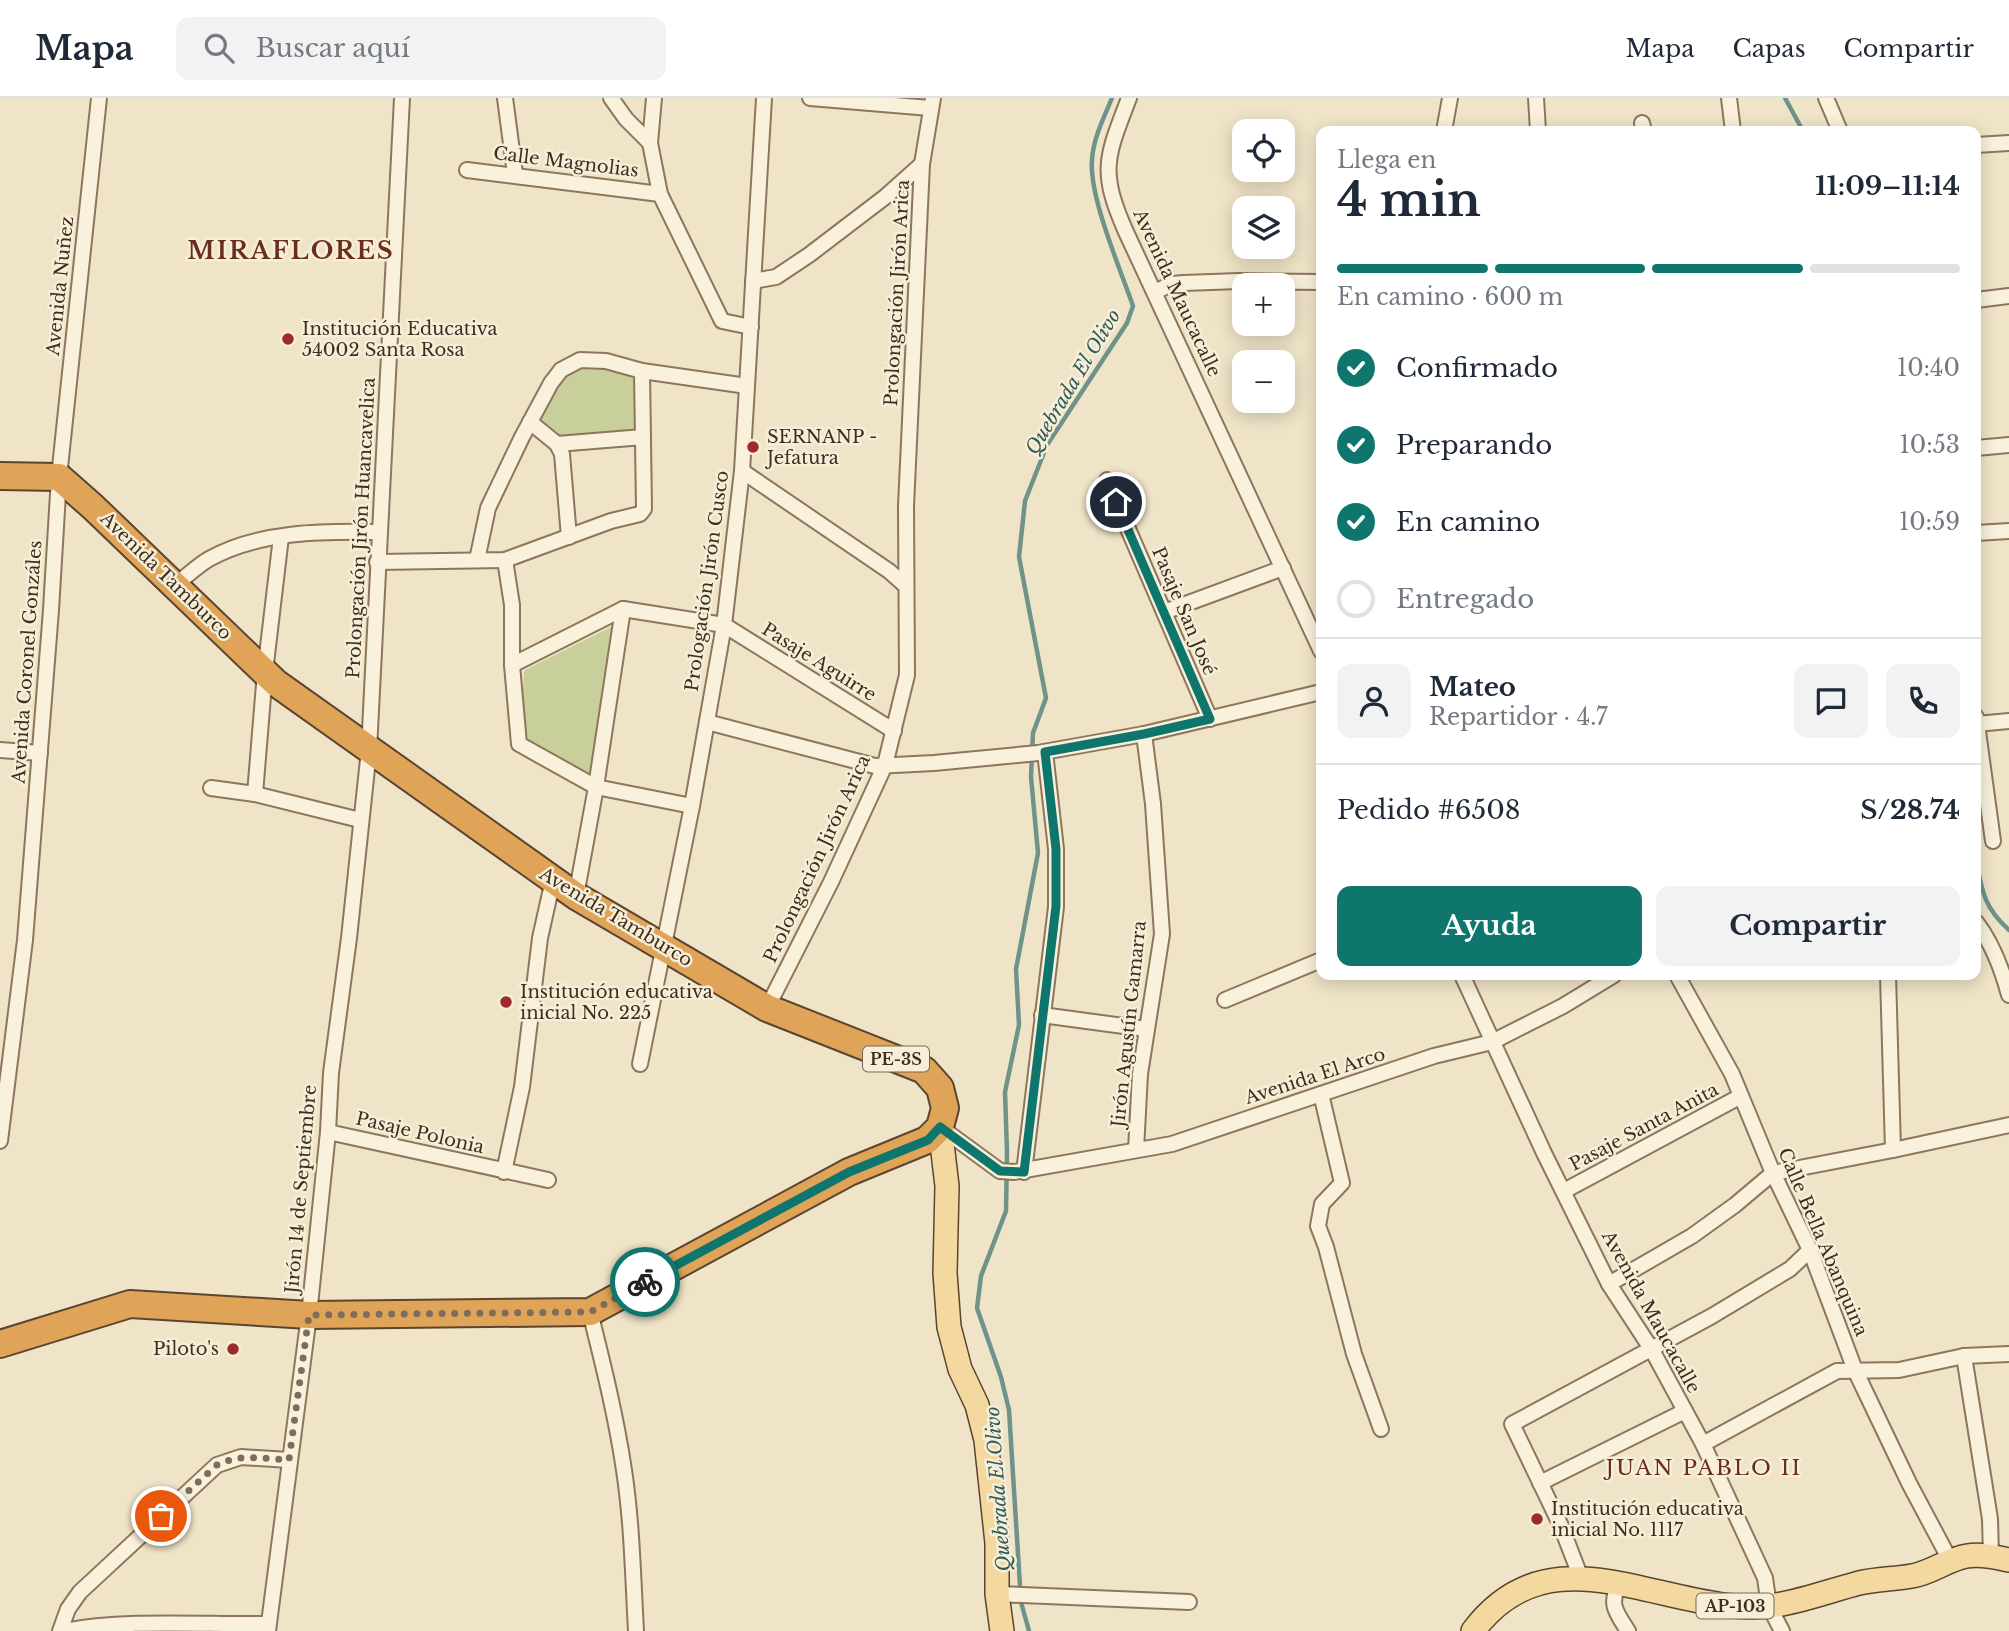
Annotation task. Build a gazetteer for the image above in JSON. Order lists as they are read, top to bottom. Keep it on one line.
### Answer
{"streets":{"highway":["Avenida Tamburco","PE-3S"],"main road":["AP-103"],"street":["Calle Magnolias","Avenida Nuñez","Prolongación Jirón Arica","Avenida Maucacalle","Prolongación Jirón Huancavelica","Prologación Jirón Cusco","Pasaje San José","Avenida Coronel Gonzáles","Pasaje Aguirre","Jirón Agustín Gamarra","Avenida El Arco","Pasaje Santa Anita","Pasaje Polonia","Jirón 14 de Septiembre","Calle Bella Abanquina"]},"crossings":[["Avenida Nuñez","Avenida Tamburco"],["Avenida Nuñez","Avenida Coronel Gonzáles"],["Prolongación Jirón Arica","Avenida Tamburco"],["Prolongación Jirón Arica","Pasaje Aguirre"],["Avenida Maucacalle","Avenida El Arco"],["Avenida Maucacalle","Pasaje Santa Anita"],["Avenida Maucacalle","AP-103"],["Prolongación Jirón Huancavelica","Avenida Tamburco"],["Prolongación Jirón Huancavelica","Jirón 14 de Septiembre"],["Avenida Tamburco","Prologación Jirón Cusco"],["Avenida Tamburco","Avenida Coronel Gonzáles"],["Avenida Tamburco","Pasaje Polonia"],["Avenida Tamburco","Jirón 14 de Septiembre"],["Prologación Jirón Cusco","Pasaje Aguirre"],["Jirón Agustín Gamarra","Avenida El Arco"],["Pasaje Santa Anita","Calle Bella Abanquina"],["Pasaje Polonia","Jirón 14 de Septiembre"],["Calle Bella Abanquina","AP-103"]],"districts":["MIRAFLORES","JUAN PABLO II"],"water":["Quebrada El Olivo"],"places":["Institución Educativa 54002 Santa Rosa","SERNANP - Jefatura","Institución educativa inicial No. 225","Piloto's","Institución educativa inicial No. 1117"],"page":{"header":"Mapa","search":"Buscar aquí","nav":["Mapa","Capas","Compartir"],"map_buttons":["+","−"],"heading":["4 min","Llega en","11:09–11:14"],"panel":["Mateo","Repartidor · 4.7","Pedido #6508","S/28.74"],"bar":"En camino · 600 m","list":[["Confirmado","10:40"],["Preparando","10:53"],["En camino","10:59"],"Entregado"],"buttons":["Ayuda","Compartir"]}}
